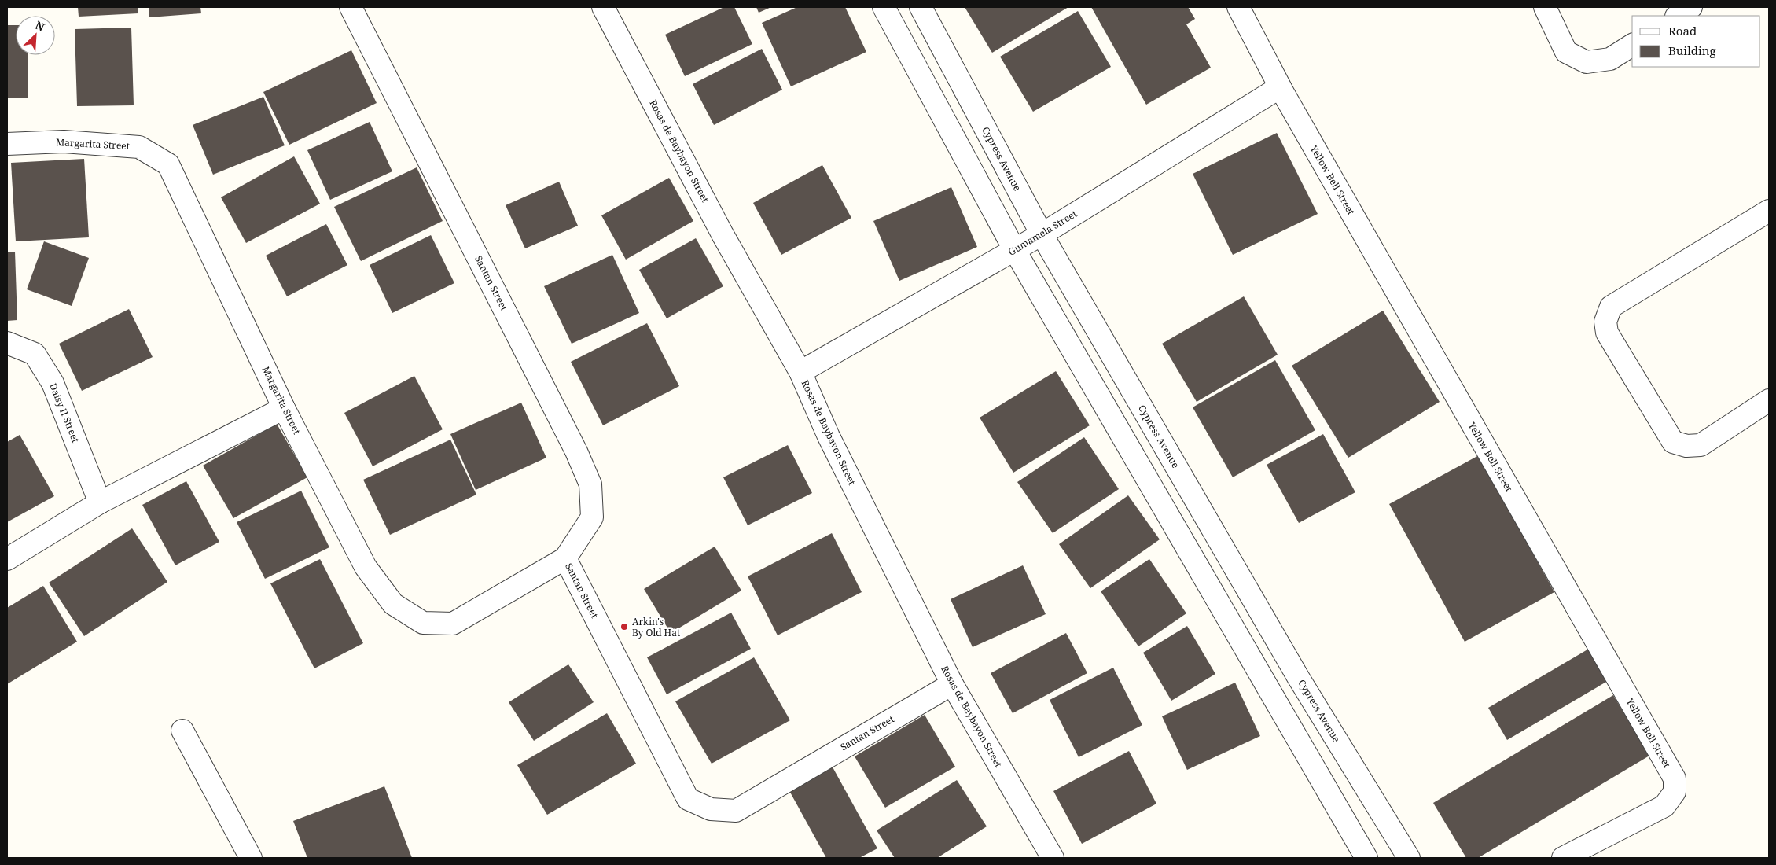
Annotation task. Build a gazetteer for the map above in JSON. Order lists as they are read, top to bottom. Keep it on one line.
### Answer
{"streets":{"street":["Margarita Street","Rosas de Baybayon Street","Cypress Avenue","Yellow Bell Street","Gumamela Street","Santan Street","Daisy II Street"]},"crossings":[["Margarita Street","Santan Street"],["Rosas de Baybayon Street","Gumamela Street"],["Rosas de Baybayon Street","Santan Street"],["Cypress Avenue","Gumamela Street"],["Yellow Bell Street","Gumamela Street"]],"places":["Arkin's By Old Hat"],"legend":["Road","Building"],"north":"top right"}
